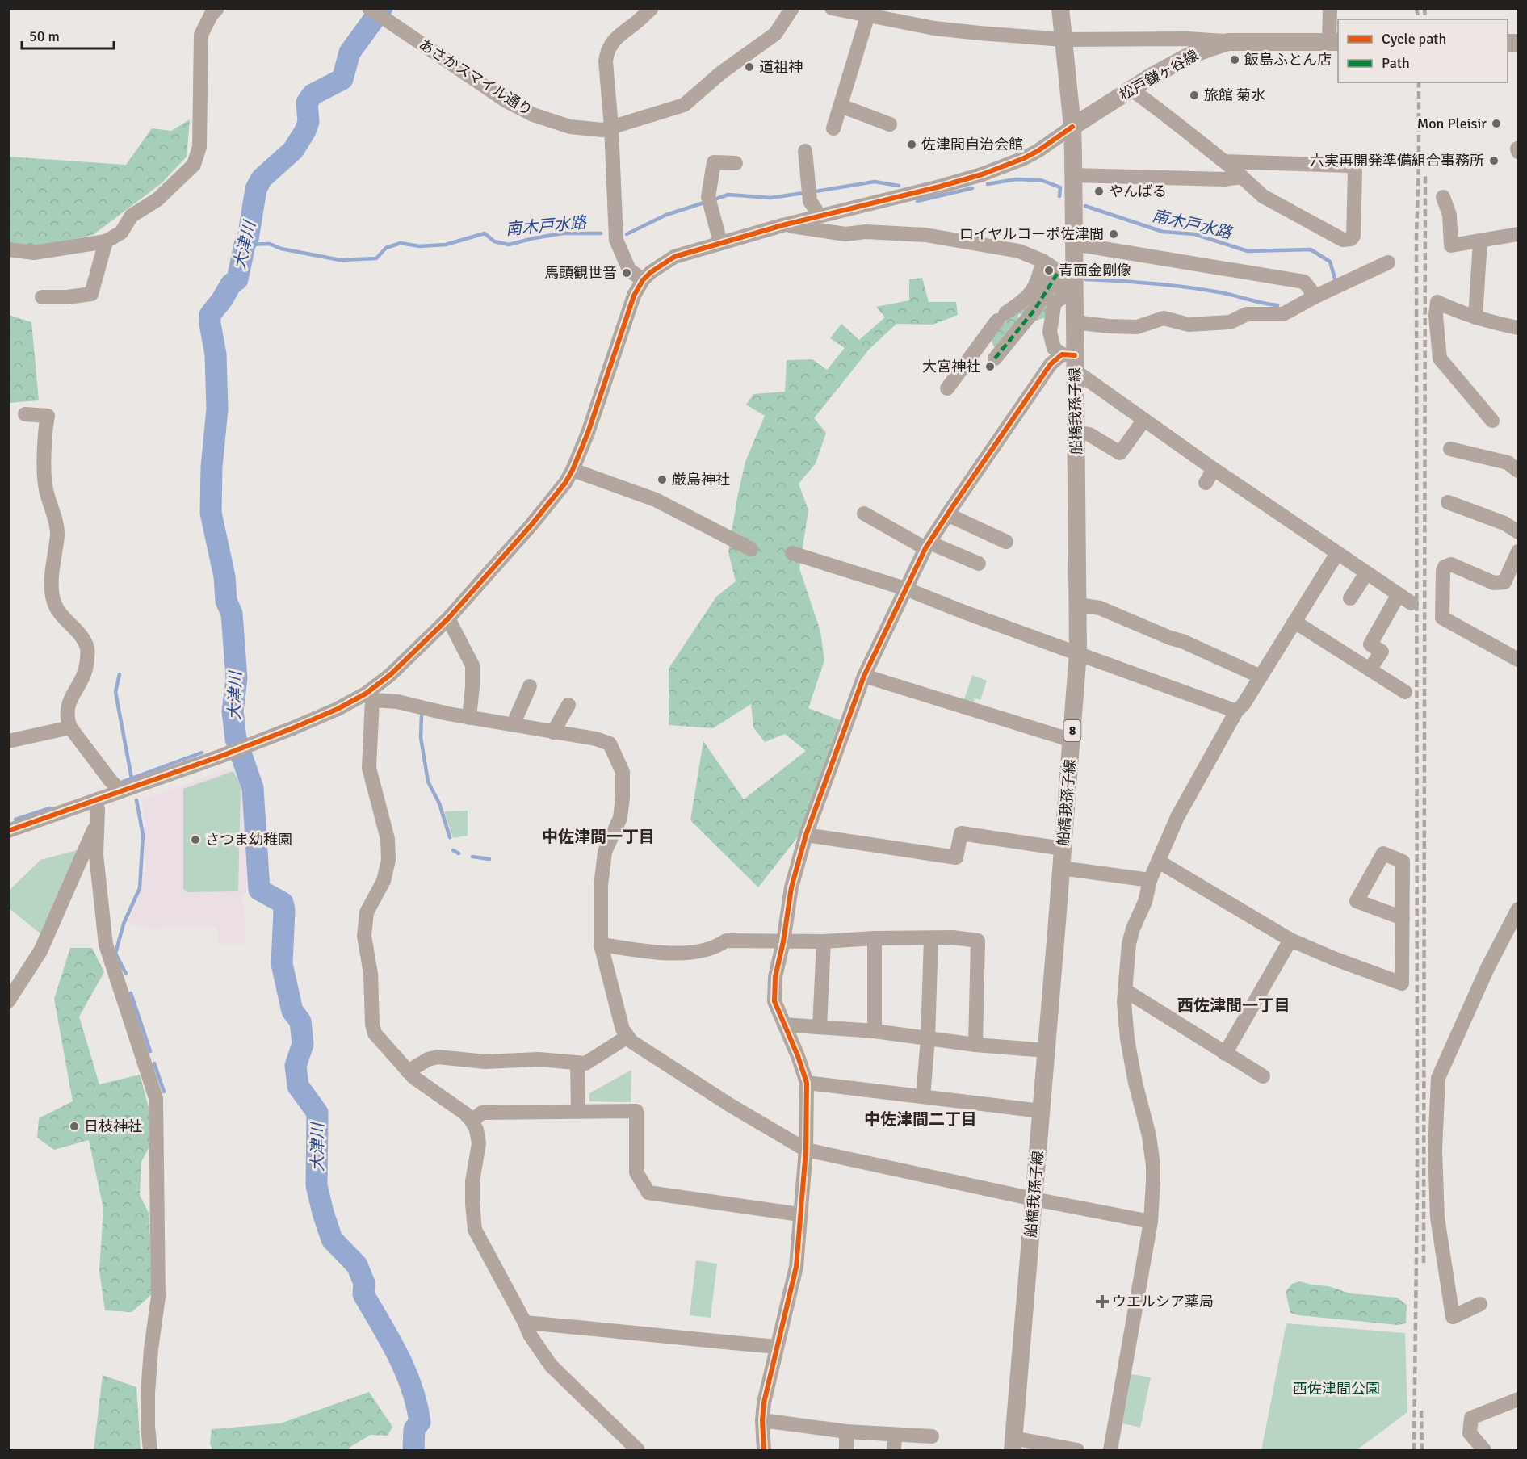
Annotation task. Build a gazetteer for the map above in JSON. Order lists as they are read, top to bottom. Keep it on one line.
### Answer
{"streets":{"main road":["松戸鎌ヶ谷線","船橋我孫子線","8"],"street":["あさかスマイル通り"]},"crossings":[["松戸鎌ヶ谷線","船橋我孫子線"]],"districts":["中佐津間一丁目","西佐津間一丁目","中佐津間二丁目"],"water":["南木戸水路","大津川"],"parks":["西佐津間公園"],"places":{"other":["飯島ふとん店","道祖神","旅館 菊水","Mon Pleisir","佐津間自治会館","六実再開発準備組合事務所","やんばる","ロイヤルコーポ佐津間","青面金剛像","馬頭観世音","大宮神社","厳島神社","さつま幼稚園","日枝神社"],"health":["ウエルシア薬局"]},"legend":["Cycle path","Path"],"scale_bar":"50 m"}
